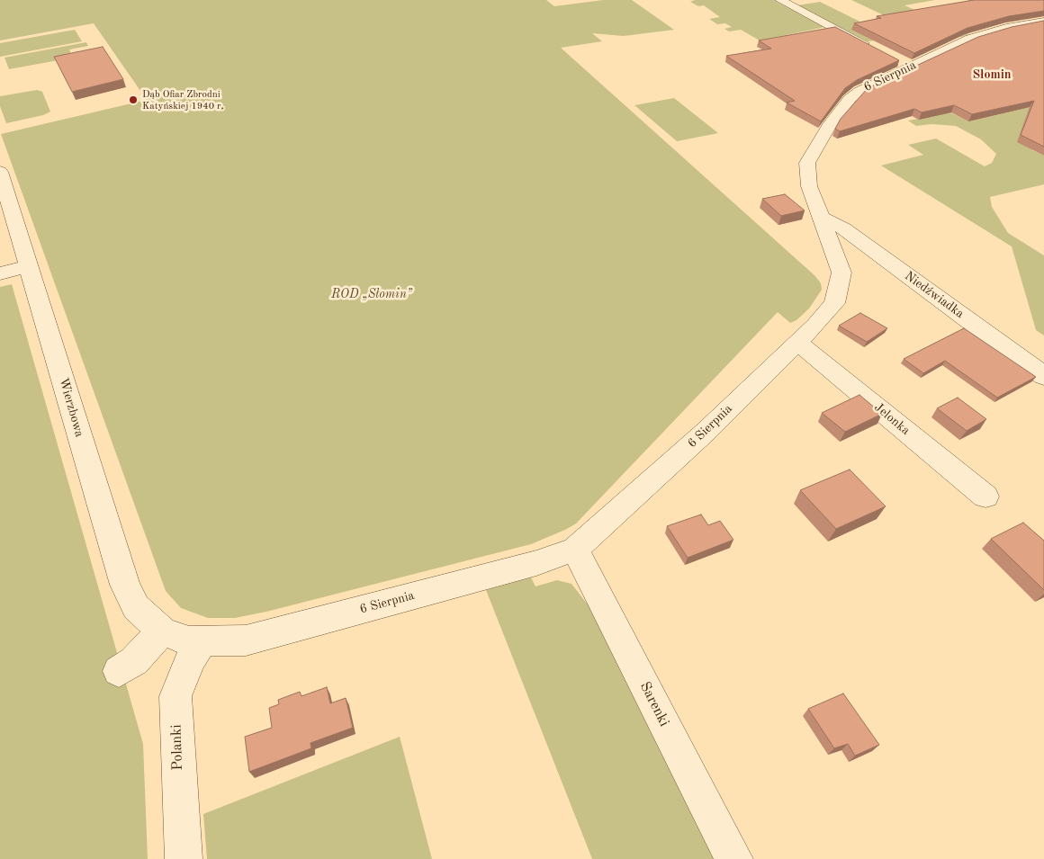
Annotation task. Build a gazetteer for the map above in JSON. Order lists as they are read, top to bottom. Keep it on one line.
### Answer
{"streets":{"street":["6 Sierpnia","Niedźwiadka","Wierzbowa","Jelonka","Sarenki","Polanki"]},"crossings":[["6 Sierpnia","Niedźwiadka"],["6 Sierpnia","Wierzbowa"],["6 Sierpnia","Jelonka"],["6 Sierpnia","Sarenki"],["6 Sierpnia","Polanki"]],"districts":["Słomin"],"parks":["ROD „Słomin”"],"places":["Dąb Ofiar Zbrodni Katyńskiej 1940 r."]}
